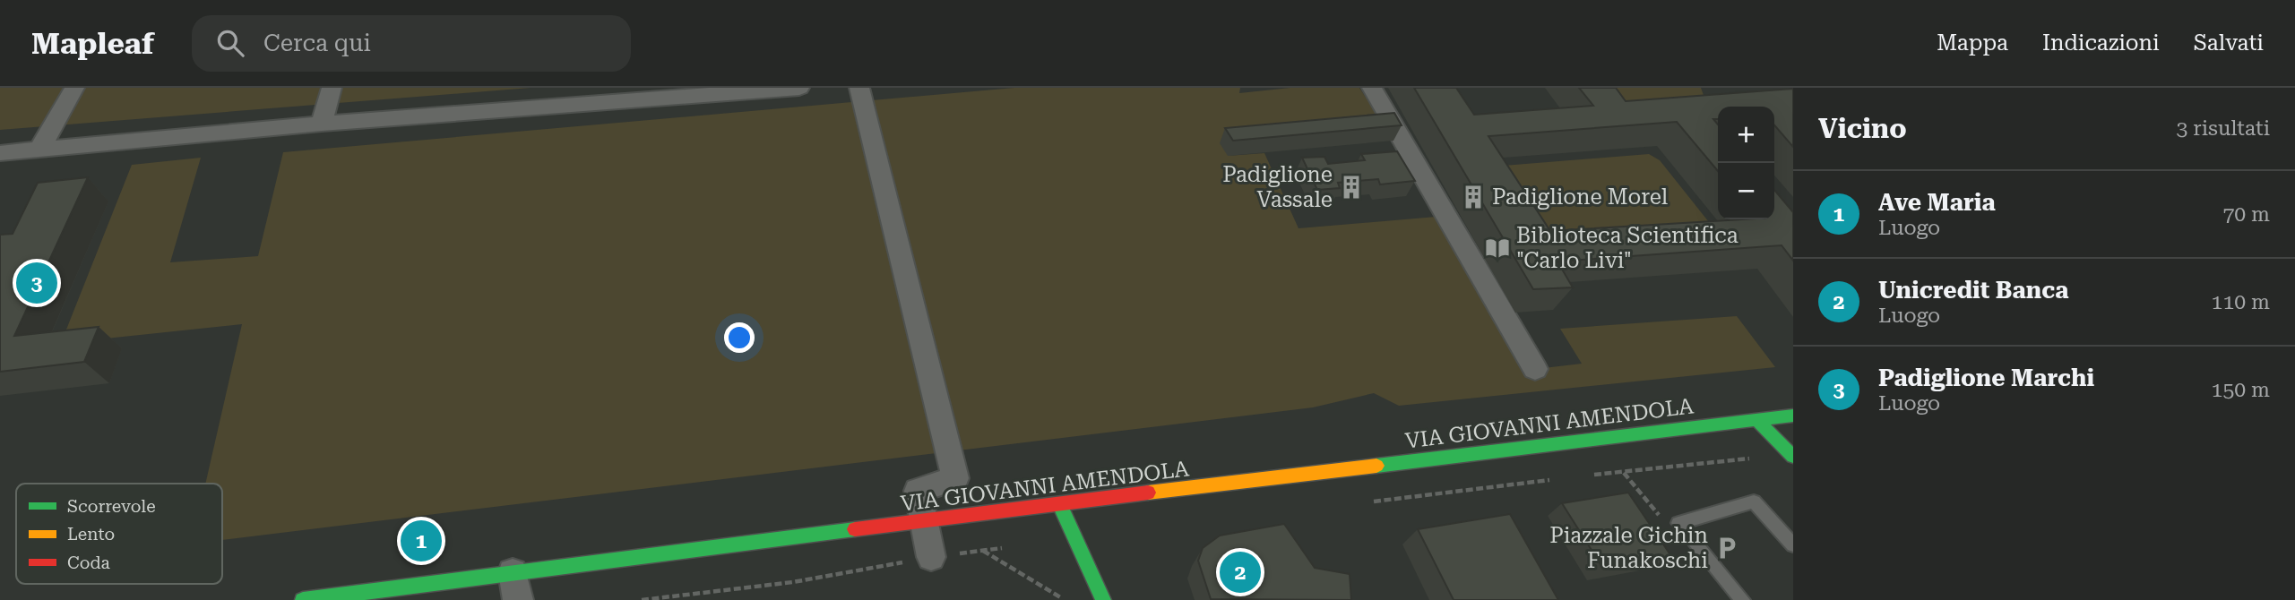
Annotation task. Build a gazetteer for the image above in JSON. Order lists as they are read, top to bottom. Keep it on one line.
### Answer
{"streets":{"main road":["VIA GIOVANNI AMENDOLA"]},"places":{"building":["Padiglione Vassale","Padiglione Morel"],"library":["Biblioteca Scientifica \"Carlo Livi\""],"parking":["Piazzale Gichin Funakoschi"]},"legend":["Scorrevole","Lento","Coda"],"page":{"header":"Mapleaf","search":"Cerca qui","nav":["Mappa","Indicazioni","Salvati"],"heading":["Vicino","3 risultati"],"map_buttons":["+","−"],"list":[{"mark":"1","name":"Ave Maria","note":"Luogo","value":"70 m"},{"mark":"2","name":"Unicredit Banca","note":"Luogo","value":"110 m"},{"mark":"3","name":"Padiglione Marchi","note":"Luogo","value":"150 m"}],"pins":["3","1","2"]}}
